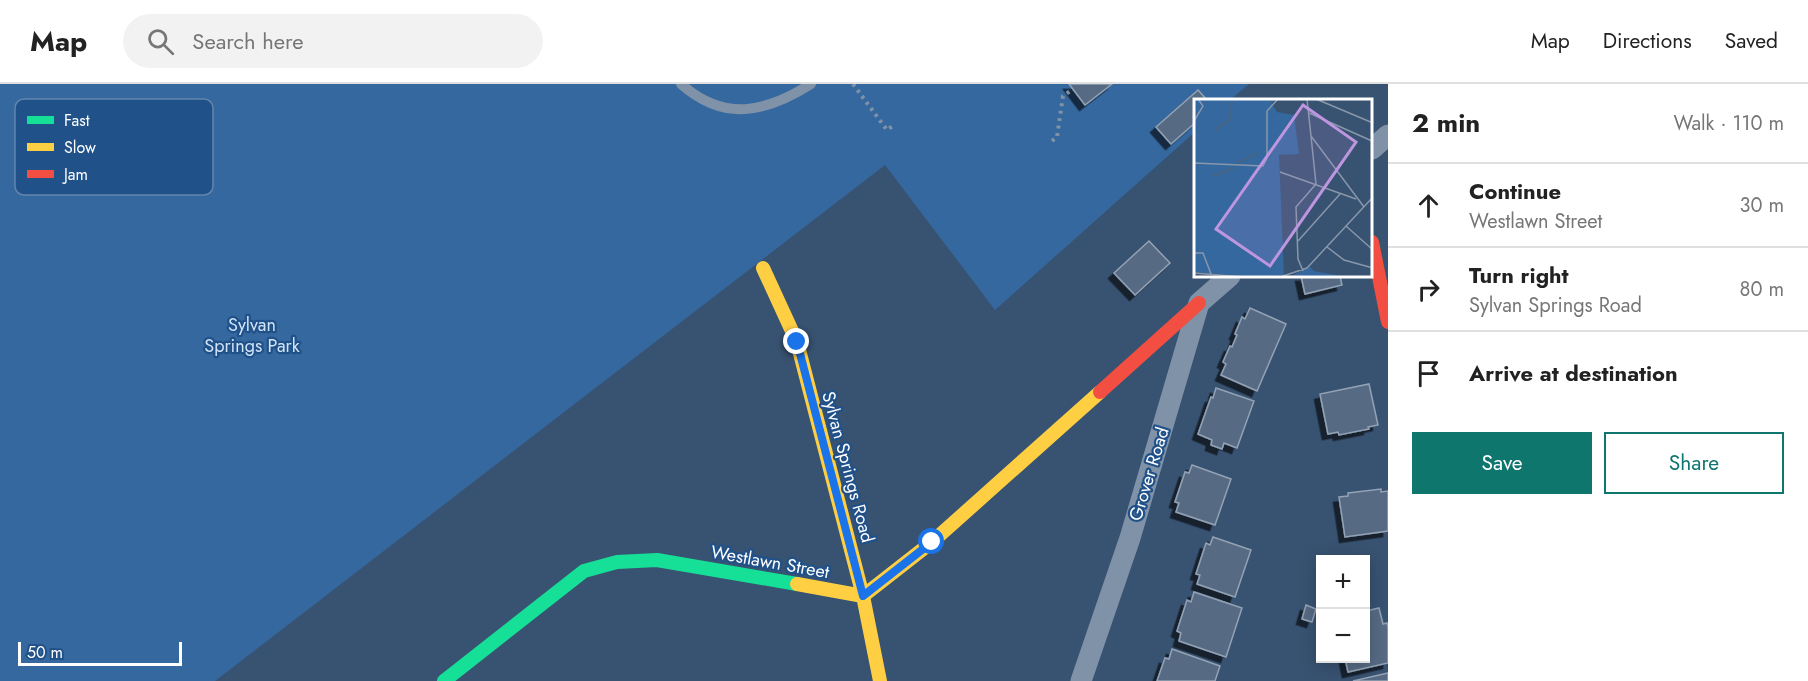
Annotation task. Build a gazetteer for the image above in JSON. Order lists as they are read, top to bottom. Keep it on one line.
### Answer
{"streets":{"street":["Sylvan Springs Road","Grover Road","Westlawn Street"]},"crossings":[["Sylvan Springs Road","Westlawn Street"]],"parks":["Sylvan Springs Park"],"legend":["Fast","Slow","Jam"],"scale_bar":"50 m","page":{"header":"Map","search":"Search here","nav":["Map","Directions","Saved"],"heading":["2 min","Walk · 110 m"],"list":[["Continue","Westlawn Street","30 m"],["Turn right","Sylvan Springs Road","80 m"],"Arrive at destination"],"buttons":["Save","Share"],"map_buttons":["+","−"],"scale":"50 m"}}
